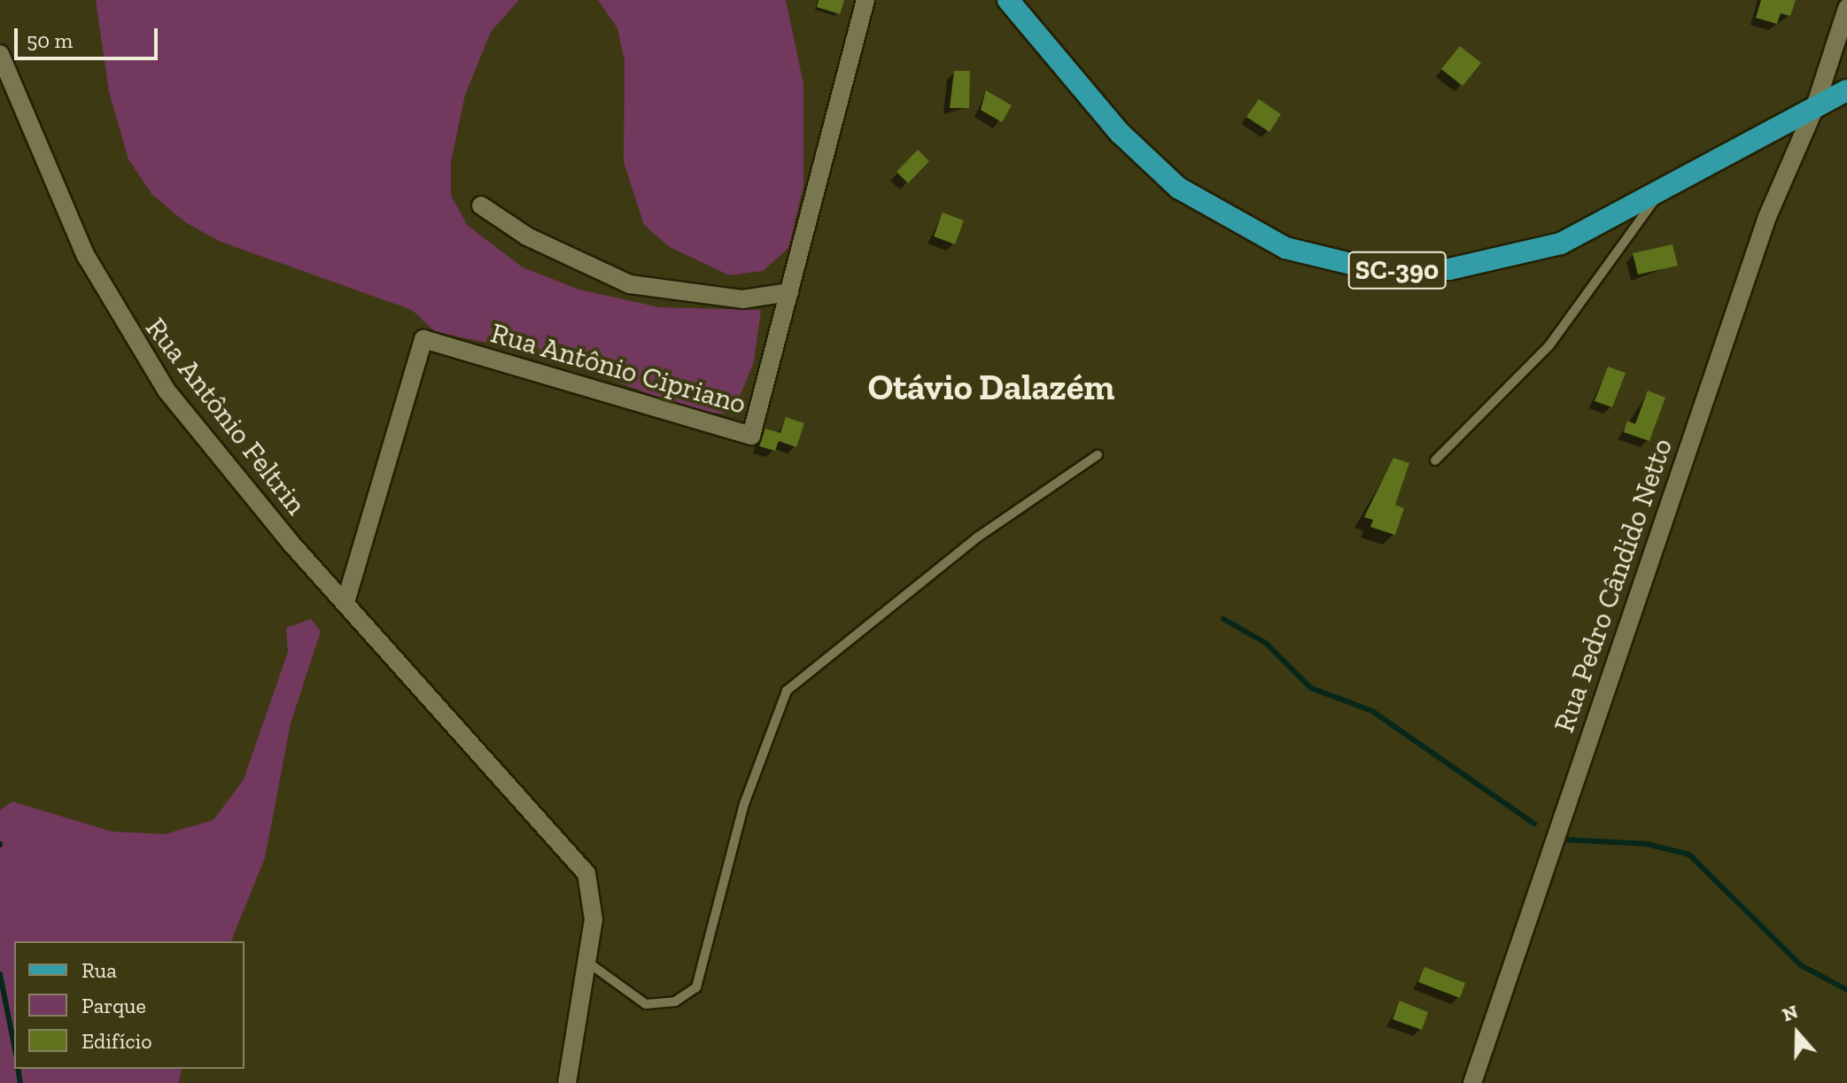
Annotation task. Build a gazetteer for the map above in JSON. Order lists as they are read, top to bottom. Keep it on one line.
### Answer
{"streets":{"main road":["SC-390"],"street":["Rua Antônio Cipriano","Rua Antônio Feltrin","Rua Pedro Cândido Netto"]},"crossings":[["SC-390","Rua Pedro Cândido Netto"],["Rua Antônio Cipriano","Rua Antônio Feltrin"]],"districts":["Otávio Dalazém"],"legend":["Rua","Parque","Edifício"],"scale_bar":"50 m","north":"top"}
